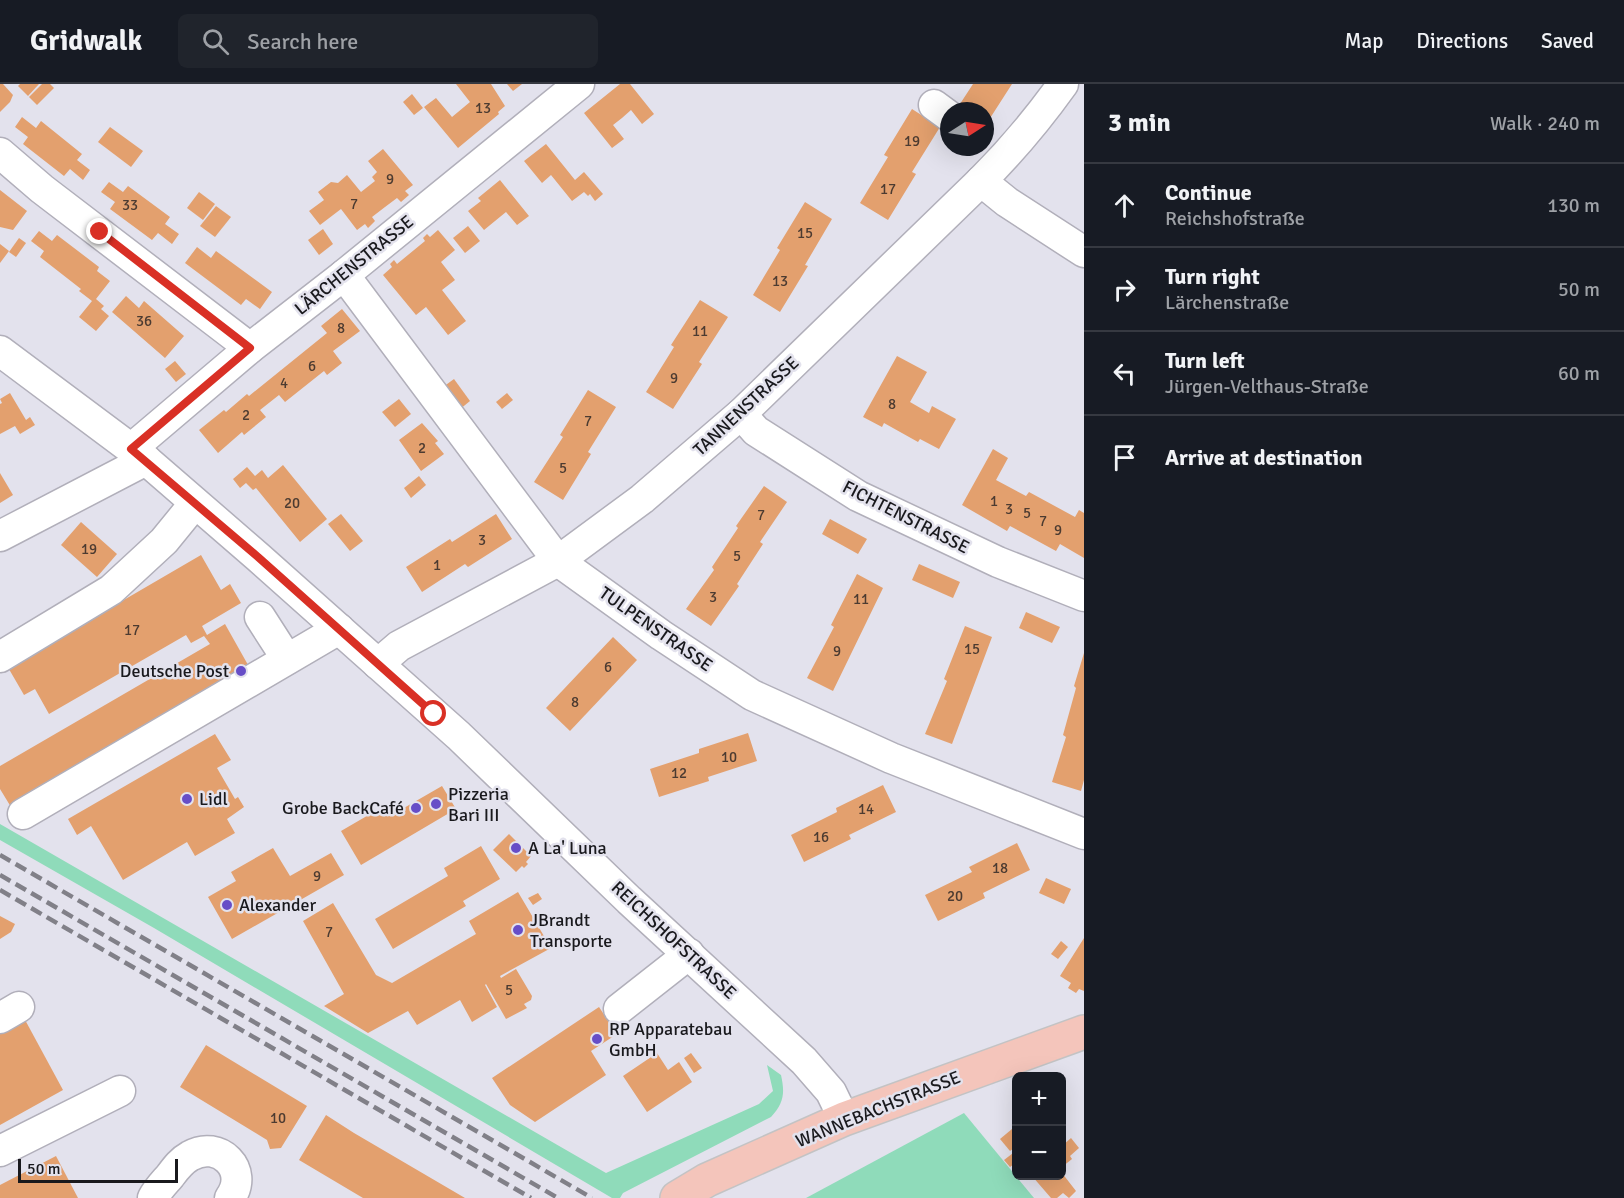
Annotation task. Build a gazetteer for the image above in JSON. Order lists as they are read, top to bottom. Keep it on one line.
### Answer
{"streets":{"main road":["WANNEBACHSTRASSE"],"street":["LÄRCHENSTRASSE","TANNENSTRASSE","FICHTENSTRASSE","TULPENSTRASSE","REICHSHOFSTRASSE"]},"crossings":[["LÄRCHENSTRASSE","TULPENSTRASSE"],["LÄRCHENSTRASSE","REICHSHOFSTRASSE"],["TANNENSTRASSE","FICHTENSTRASSE"],["TANNENSTRASSE","TULPENSTRASSE"],["TANNENSTRASSE","REICHSHOFSTRASSE"],["REICHSHOFSTRASSE","WANNEBACHSTRASSE"]],"places":["Deutsche Post","Lidl","Pizzeria Bari III","Grobe BackCafé","A La' Luna","Alexander","JBrandt Transporte","RP Apparatebau GmbH"],"house_numbers":["13","19","9","17","7","33","15","13","36","8","11","6","9","4","8","2","7","2","5","1","20","3","5","7","7","9","3","19","5","1","3","11","17","15","9","6","8","10","12","14","16","18","9","20","7","5","10"],"scale_bar":"50 m","north":"right","page":{"header":"Gridwalk","search":"Search here","nav":["Map","Directions","Saved"],"heading":["3 min","Walk · 240 m"],"list":[["Continue","Reichshofstraße","130 m"],["Turn right","Lärchenstraße","50 m"],["Turn left","Jürgen-Velthaus-Straße","60 m"],"Arrive at destination"],"map_buttons":["+","−"],"scale":"50 m"}}
